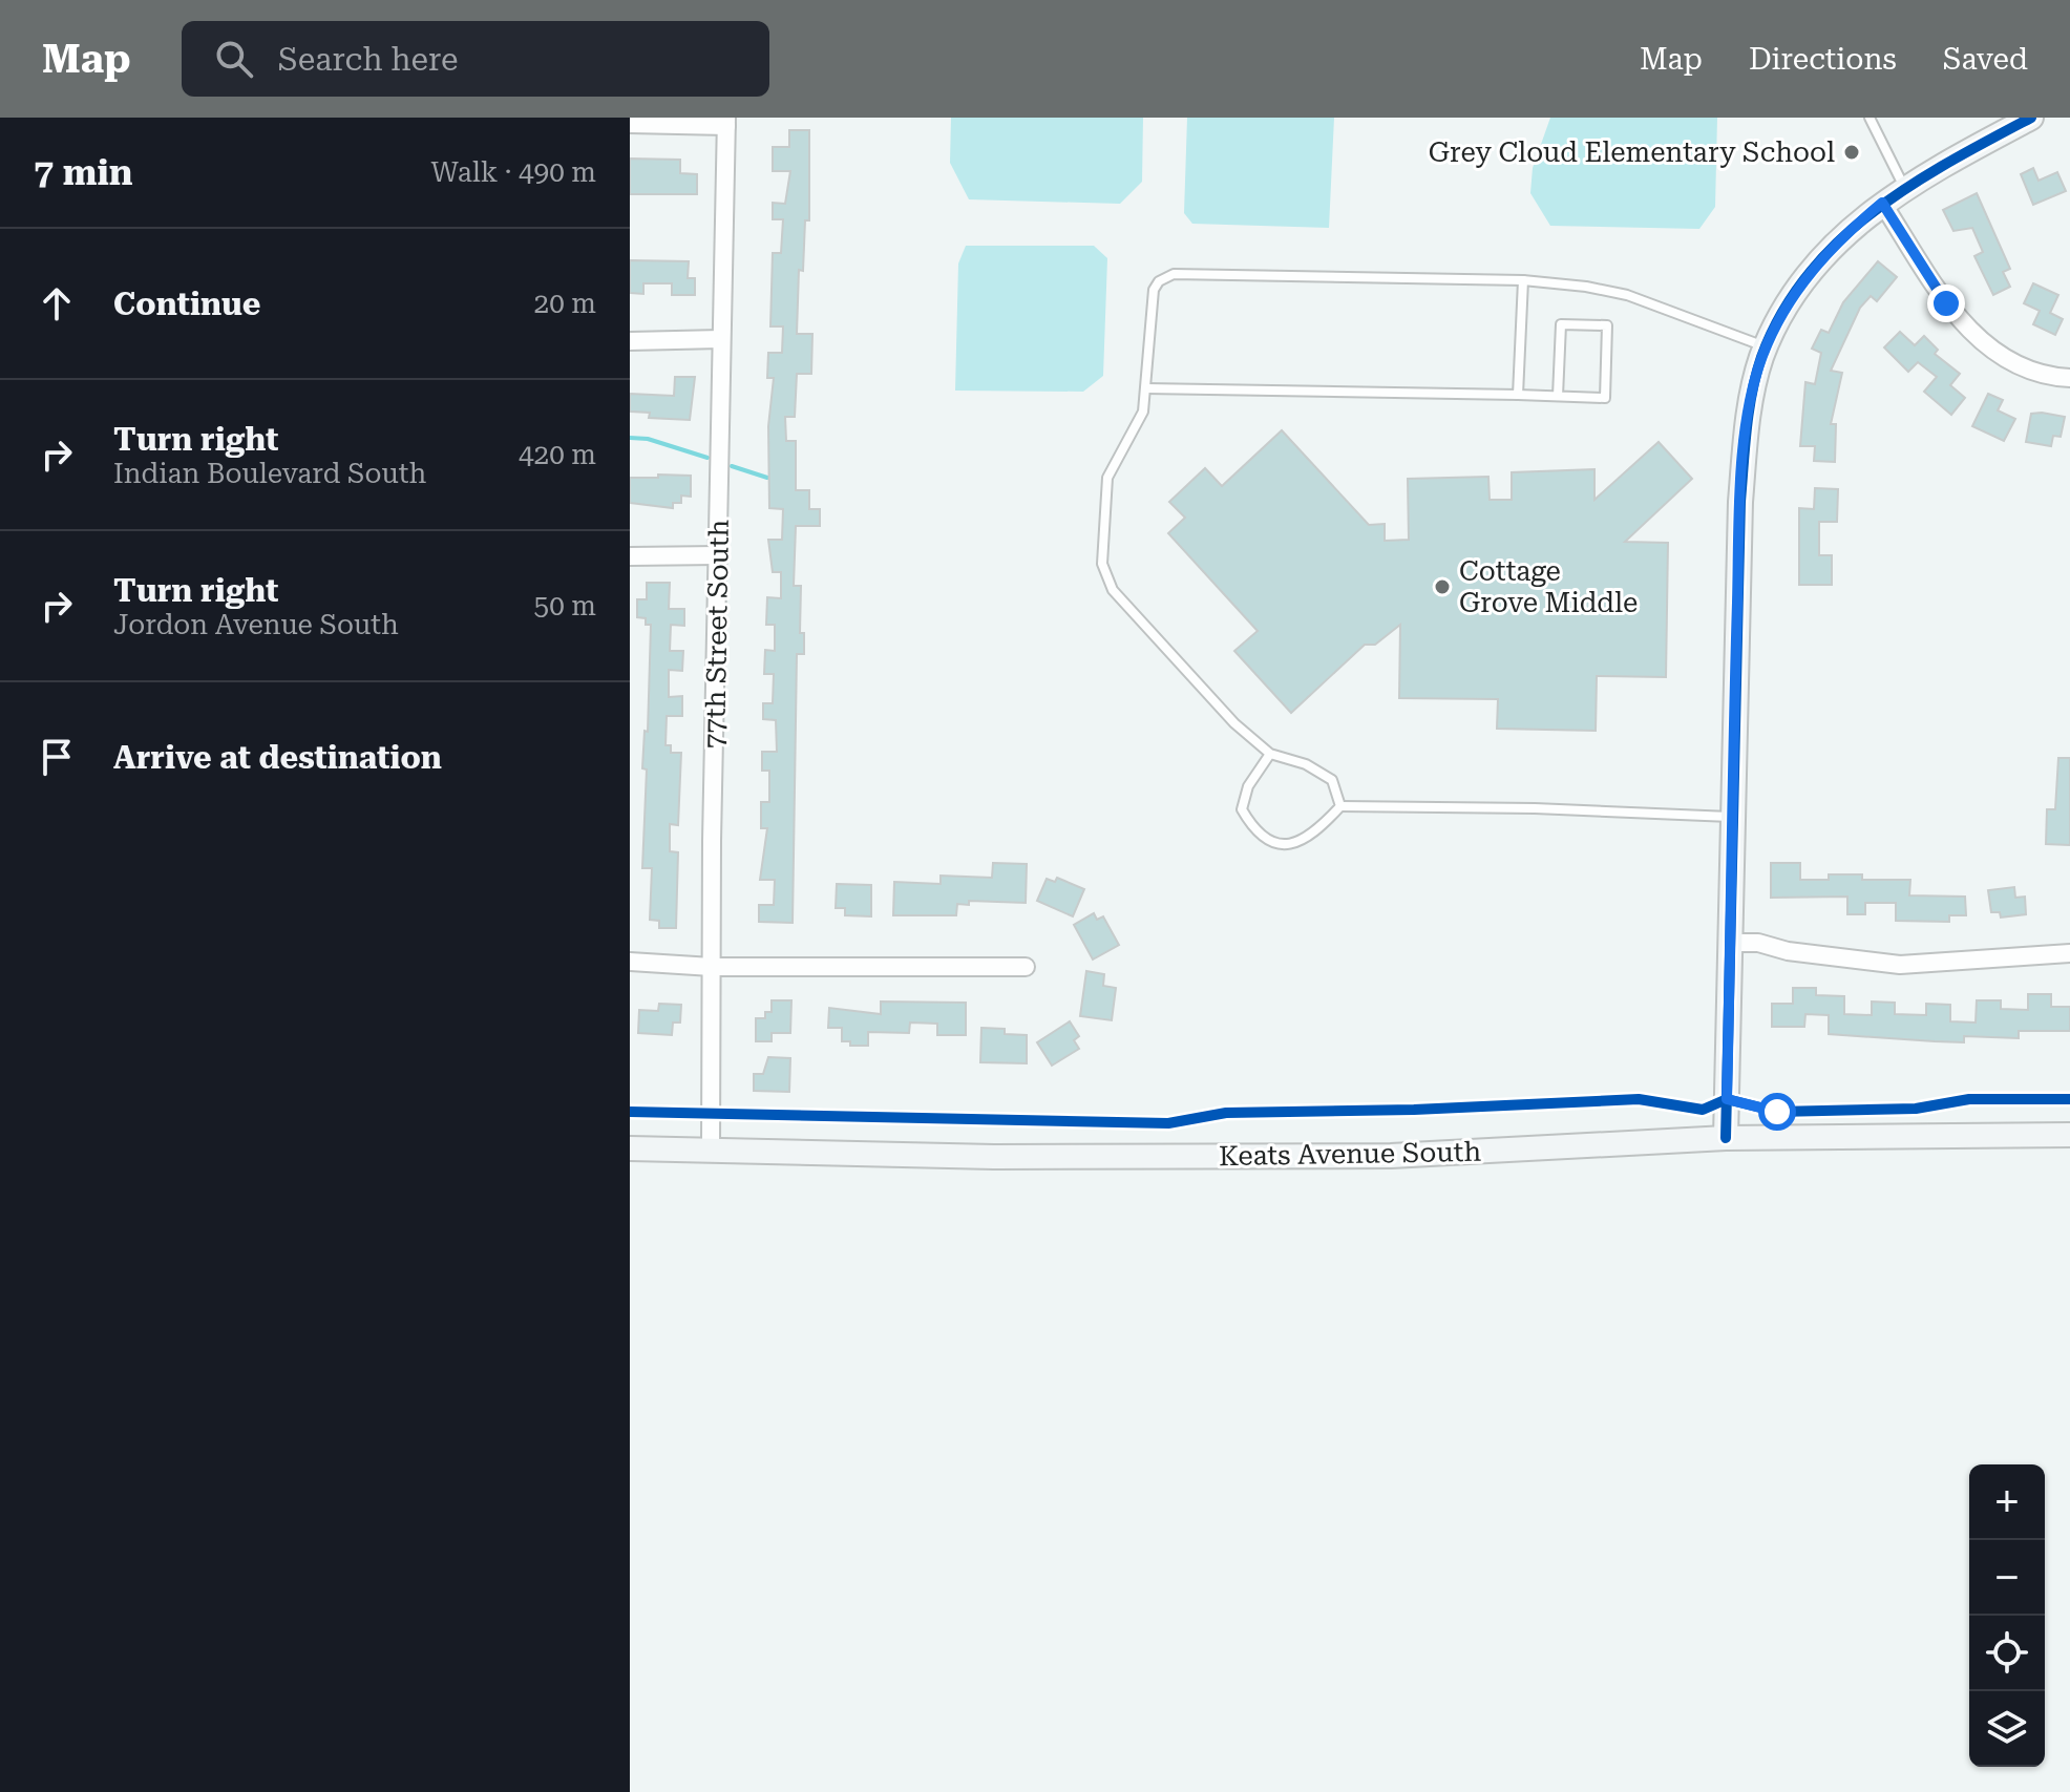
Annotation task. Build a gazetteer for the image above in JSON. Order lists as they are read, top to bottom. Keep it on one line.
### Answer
{"streets":{"main road":["Keats Avenue South"],"street":["77th Street South"]},"crossings":[["77th Street South","Keats Avenue South"]],"places":["Grey Cloud Elementary School","Cottage Grove Middle"],"page":{"header":"Map","search":"Search here","nav":["Map","Directions","Saved"],"heading":["7 min","Walk · 490 m"],"list":[["Continue","20 m"],["Turn right","Indian Boulevard South","420 m"],["Turn right","Jordon Avenue South","50 m"],"Arrive at destination"],"map_buttons":["+","−"]}}
